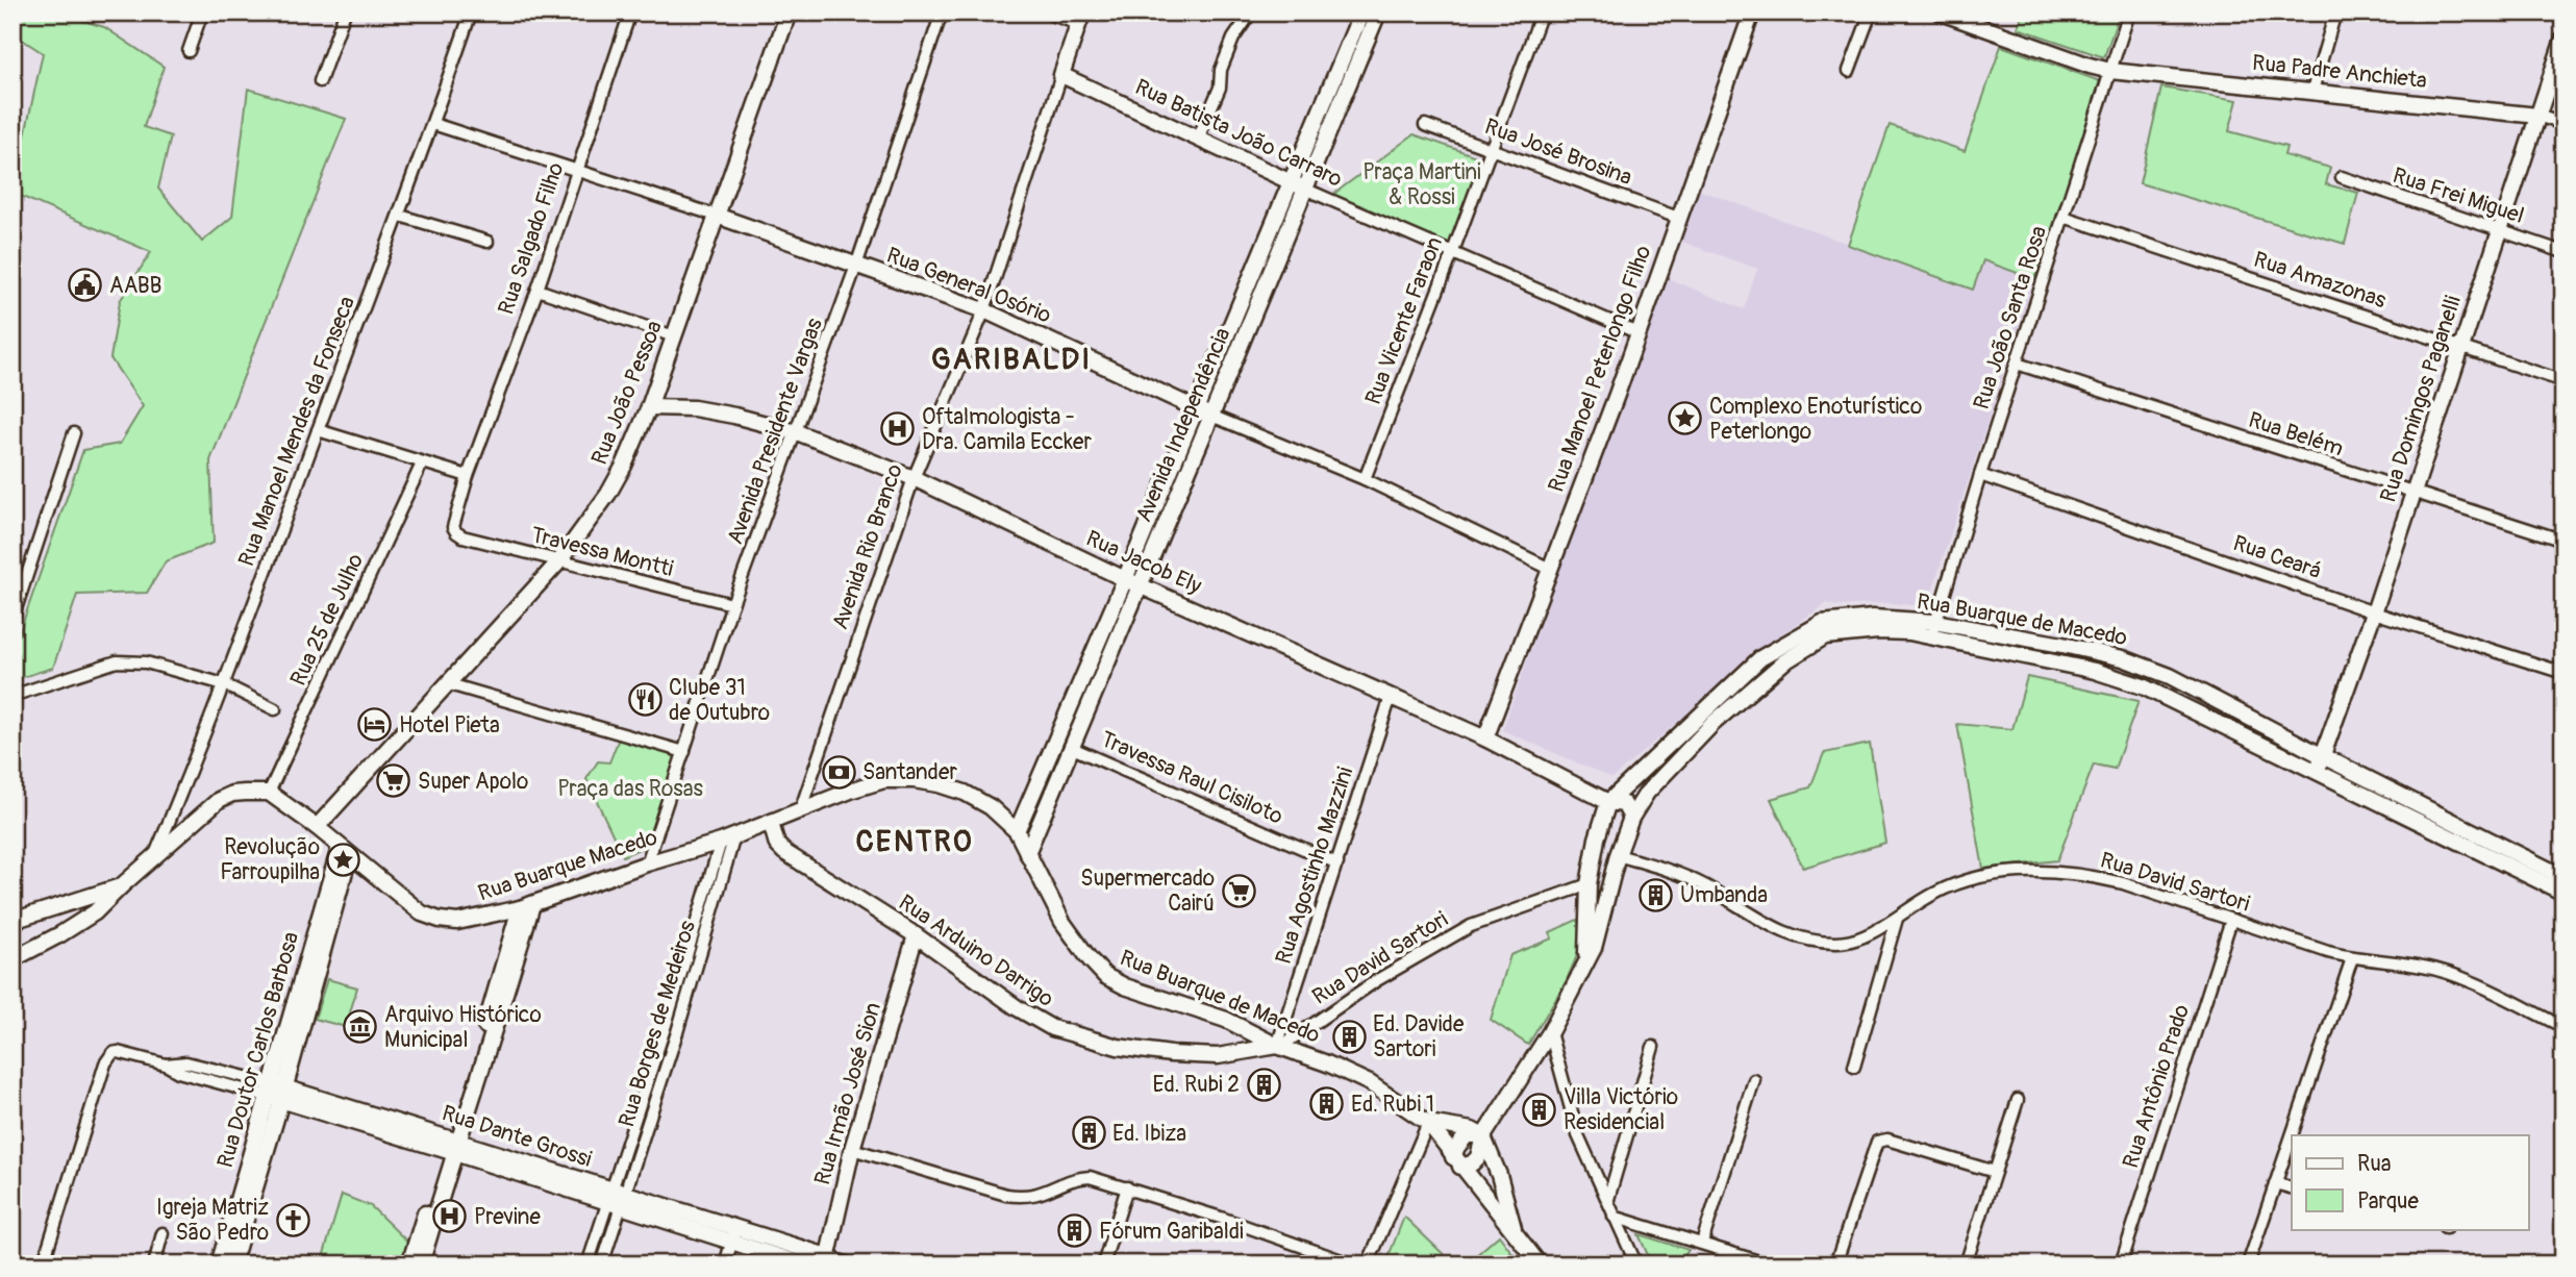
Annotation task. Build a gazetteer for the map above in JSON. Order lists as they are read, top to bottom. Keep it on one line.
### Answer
{"streets":{"main road":["Rua Padre Anchieta","Rua Batista João Carraro","Rua General Osório","Rua Manoel Peterlongo Filho","Rua João Pessoa","Rua Domingos Paganelli","Avenida Independência","Avenida Rio Branco","Rua Jacob Ely","Rua Buarque de Macedo","Rua Buarque Macedo","Rua Arduino Darrigo","Rua Doutor Carlos Barbosa","Rua Irmão José Sion","Rua Dante Grossi"],"street":["Rua José Brosina","Rua Frei Miguel","Rua Salgado Filho","Rua Amazonas","Rua João Santa Rosa","Rua Vicente Faraon","Rua Manoel Mendes da Fonseca","Avenida Presidente Vargas","Rua Belém","Travessa Montti","Rua Ceará","Rua 25 de Julho","Travessa Raul Cisiloto","Rua Agostinho Mazzini","Rua David Sartori","Rua Borges de Medeiros","Rua Antônio Prado"]},"crossings":[["Rua Padre Anchieta","Rua João Santa Rosa"],["Rua Padre Anchieta","Rua Domingos Paganelli"],["Rua Batista João Carraro","Rua Vicente Faraon"],["Rua Batista João Carraro","Rua Manoel Peterlongo Filho"],["Rua Batista João Carraro","Avenida Independência"],["Rua Batista João Carraro","Avenida Rio Branco"],["Rua José Brosina","Rua Vicente Faraon"],["Rua José Brosina","Rua Manoel Peterlongo Filho"],["Rua Frei Miguel","Rua Domingos Paganelli"],["Rua Salgado Filho","Rua General Osório"],["Rua Salgado Filho","Travessa Montti"],["Rua Amazonas","Rua João Santa Rosa"],["Rua Amazonas","Rua Domingos Paganelli"],["Rua General Osório","Rua Vicente Faraon"],["Rua General Osório","Rua Manoel Peterlongo Filho"],["Rua General Osório","Rua João Pessoa"],["Rua General Osório","Avenida Independência"],["Rua General Osório","Rua Manoel Mendes da Fonseca"],["Rua General Osório","Avenida Presidente Vargas"],["Rua General Osório","Avenida Rio Branco"],["Rua João Santa Rosa","Rua Belém"],["Rua João Santa Rosa","Rua Ceará"],["Rua João Santa Rosa","Rua Buarque de Macedo"],["Rua Manoel Peterlongo Filho","Rua Jacob Ely"],["Rua João Pessoa","Travessa Montti"],["Rua João Pessoa","Rua Jacob Ely"],["Rua João Pessoa","Rua Buarque Macedo"],["Rua Domingos Paganelli","Rua Belém"],["Rua Domingos Paganelli","Rua Ceará"],["Rua Domingos Paganelli","Rua Buarque de Macedo"],["Avenida Independência","Rua Jacob Ely"],["Avenida Independência","Rua Buarque de Macedo"],["Avenida Independência","Travessa Raul Cisiloto"],["Avenida Independência","Rua Buarque Macedo"],["Avenida Presidente Vargas","Travessa Montti"],["Avenida Presidente Vargas","Rua Jacob Ely"],["Avenida Presidente Vargas","Rua Buarque Macedo"],["Avenida Rio Branco","Rua Jacob Ely"],["Avenida Rio Branco","Rua Buarque Macedo"],["Rua Jacob Ely","Rua Buarque de Macedo"],["Rua Jacob Ely","Rua Agostinho Mazzini"],["Rua 25 de Julho","Rua Buarque Macedo"],["Rua Buarque de Macedo","Rua Buarque Macedo"],["Rua Buarque de Macedo","Rua Agostinho Mazzini"],["Rua Buarque de Macedo","Rua David Sartori"],["Rua Buarque de Macedo","Rua Arduino Darrigo"],["Travessa Raul Cisiloto","Rua Agostinho Mazzini"],["Rua Buarque Macedo","Rua Arduino Darrigo"],["Rua Buarque Macedo","Rua Borges de Medeiros"],["Rua Buarque Macedo","Rua Doutor Carlos Barbosa"],["Rua Agostinho Mazzini","Rua David Sartori"],["Rua Agostinho Mazzini","Rua Arduino Darrigo"],["Rua David Sartori","Rua Arduino Darrigo"],["Rua David Sartori","Rua Antônio Prado"],["Rua Arduino Darrigo","Rua Irmão José Sion"],["Rua Borges de Medeiros","Rua Dante Grossi"],["Rua Doutor Carlos Barbosa","Rua Dante Grossi"],["Rua Irmão José Sion","Rua Dante Grossi"]],"districts":["GARIBALDI","CENTRO"],"parks":["Praça Martini & Rossi","Praça das Rosas"],"places":{"public building":["AABB"],"place":["Complexo Enoturístico Peterlongo","Revolução Farroupilha"],"hospital":["Oftalmologista - Dra. Camila Eccker","Previne"],"restaurant":["Clube 31 de Outubro"],"hotel":["Hotel Pieta"],"bank":["Santander"],"supermarket":["Super Apolo","Supermercado Cairú"],"building":["Umbanda","Ed. Davide Sartori","Ed. Rubi 2","Ed. Rubi 1","Villa Victório Residencial","Ed. Ibiza","Fórum Garibaldi"],"museum":["Arquivo Histórico Municipal"],"church":["Igreja Matriz São Pedro"]},"legend":["Rua","Parque"]}
